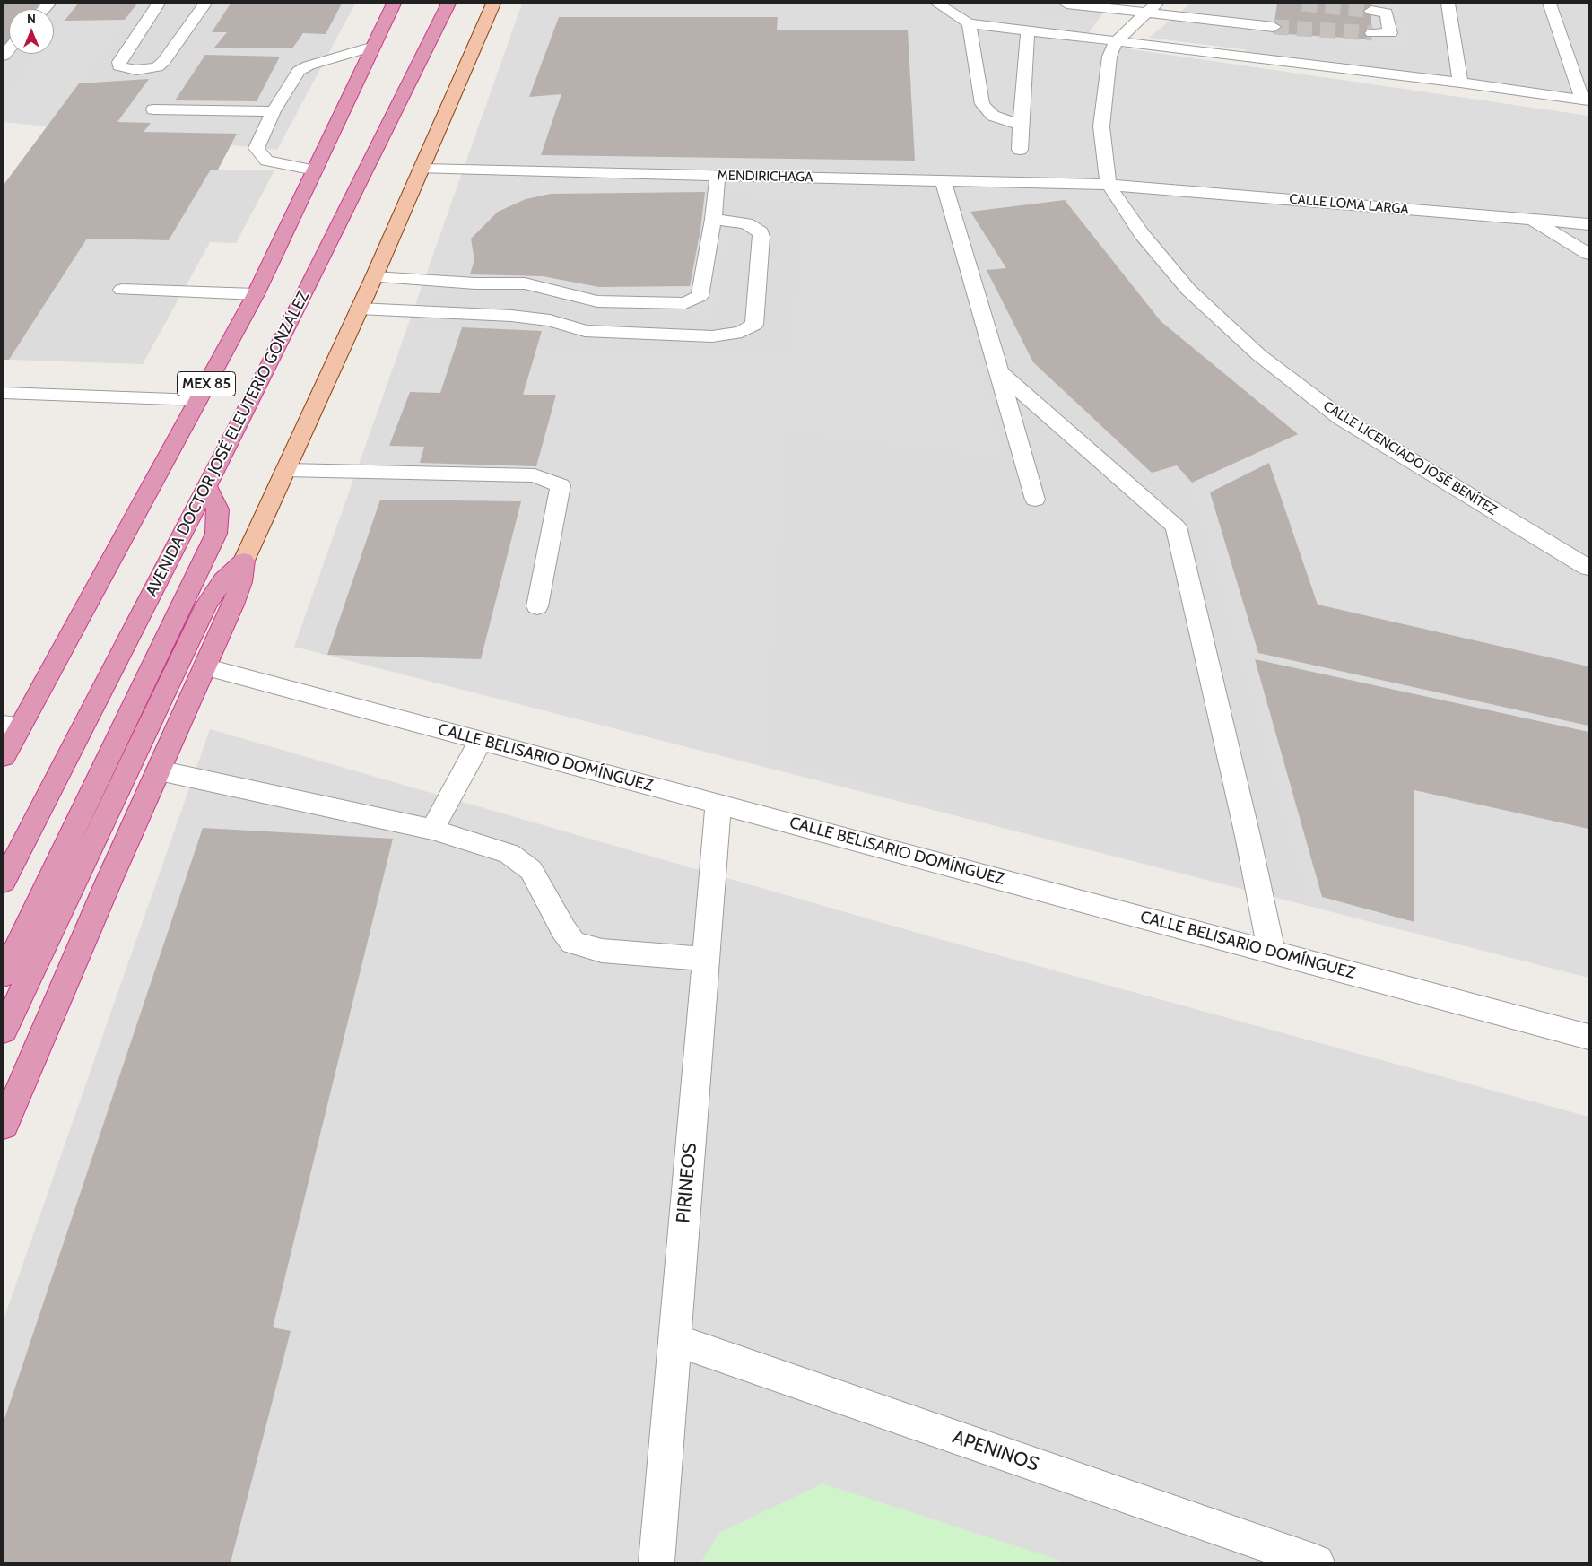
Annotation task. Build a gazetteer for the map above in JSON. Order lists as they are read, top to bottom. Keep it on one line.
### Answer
{"streets":{"highway":["MEX 85","AVENIDA DOCTOR JOSÉ ELEUTERIO GONZÁLEZ"],"street":["MENDIRICHAGA","CALLE LOMA LARGA","CALLE LICENCIADO JOSÉ BENÍTEZ","CALLE BELISARIO DOMÍNGUEZ","PIRINEOS","APENINOS"]},"crossings":[["MENDIRICHAGA","CALLE LOMA LARGA"],["MENDIRICHAGA","CALLE LICENCIADO JOSÉ BENÍTEZ"],["CALLE LOMA LARGA","CALLE LICENCIADO JOSÉ BENÍTEZ"],["CALLE BELISARIO DOMÍNGUEZ","PIRINEOS"],["PIRINEOS","APENINOS"]],"north":"top"}
